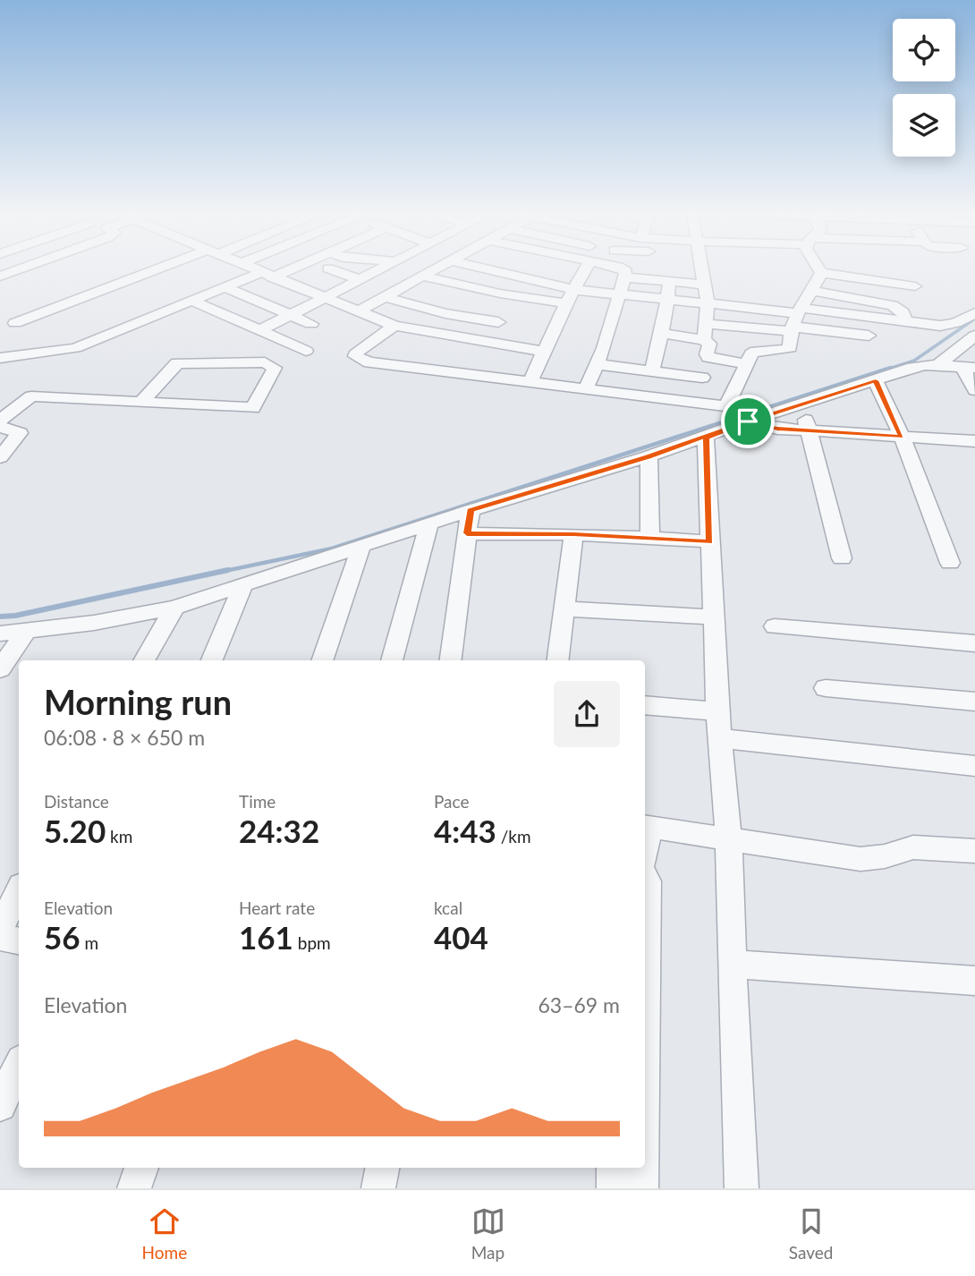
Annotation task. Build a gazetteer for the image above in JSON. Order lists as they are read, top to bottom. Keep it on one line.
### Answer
{"page":{"heading":["Morning run","06:08 · 8 × 650 m"],"stats":[["Distance","5.20 km"],["Time","24:32"],["Pace","4:43 /km"],["Elevation","56 m"],["Heart rate","161 bpm"],["kcal","404"]],"chart":["Elevation","63–69 m"],"tabs":["Home","Map","Saved"]}}
